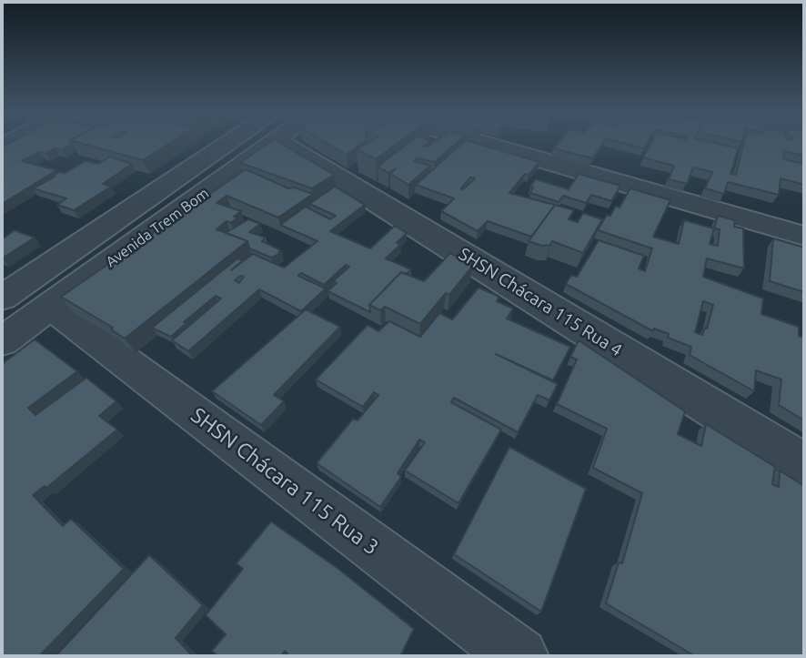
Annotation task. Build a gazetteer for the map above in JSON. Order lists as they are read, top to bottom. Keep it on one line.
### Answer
{"streets":{"street":["Avenida Trem Bom","SHSN Chácara 115 Rua 4","SHSN Chácara 115 Rua 3"]},"crossings":[["Avenida Trem Bom","SHSN Chácara 115 Rua 3"]]}
